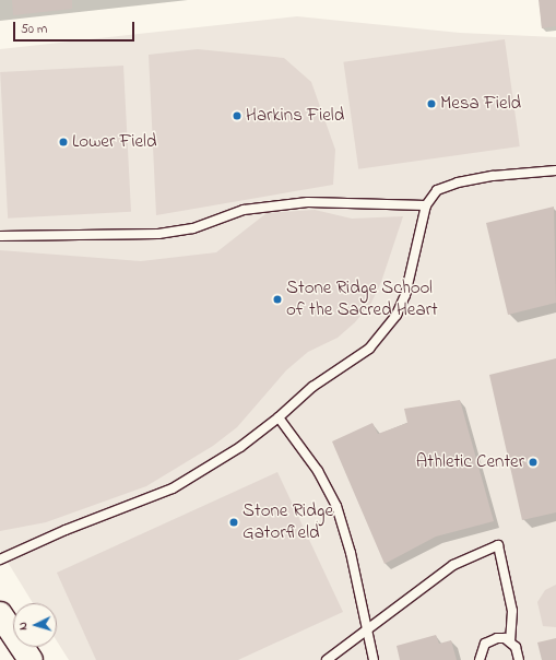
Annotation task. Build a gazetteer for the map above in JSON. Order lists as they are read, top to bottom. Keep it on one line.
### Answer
{"places":["Mesa Field","Harkins Field","Lower Field","Stone Ridge School of the Sacred Heart","Athletic Center","Stone Ridge Gatorfield"],"scale_bar":"50 m","north":"left"}
